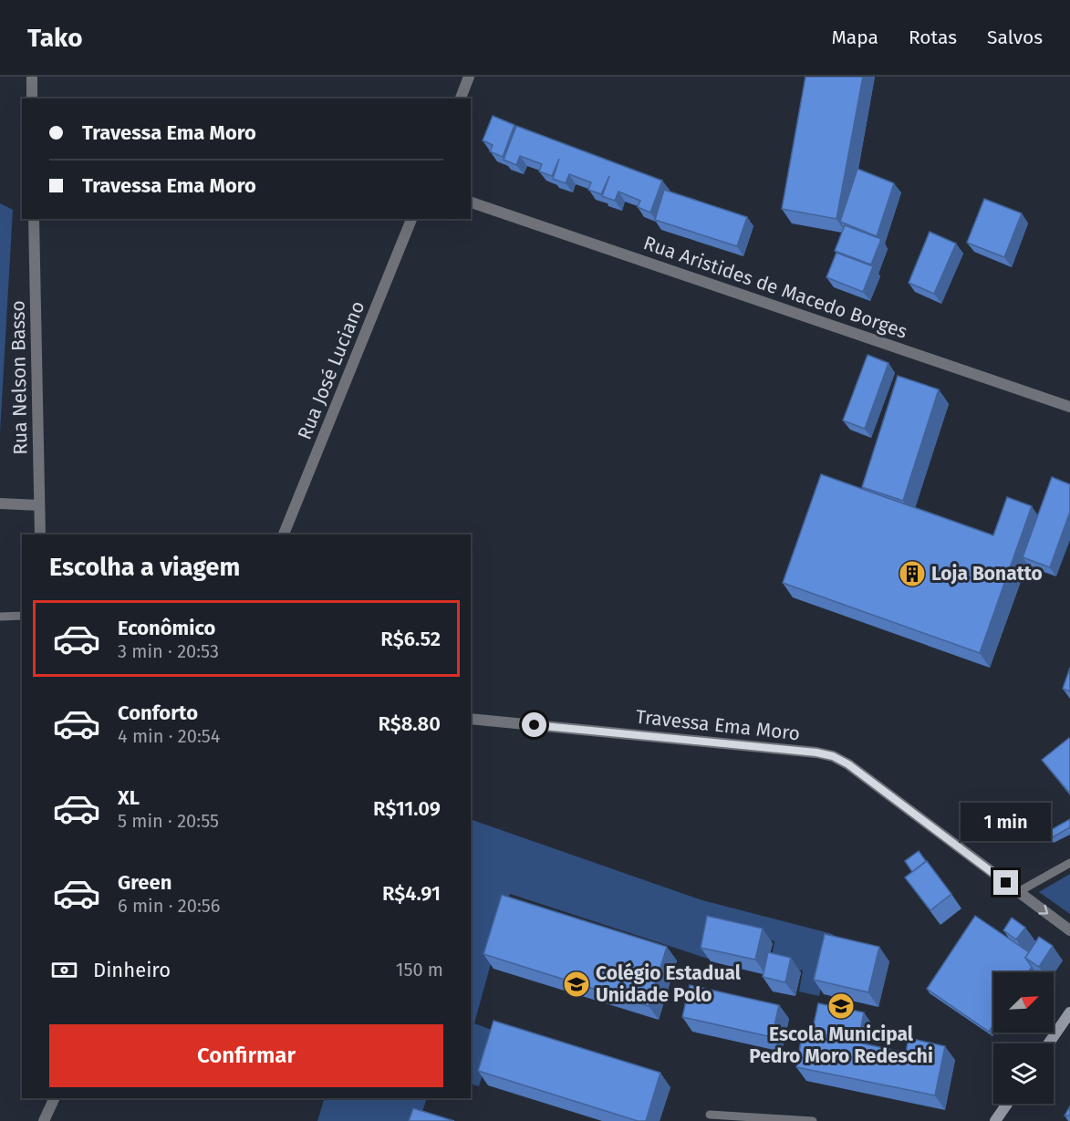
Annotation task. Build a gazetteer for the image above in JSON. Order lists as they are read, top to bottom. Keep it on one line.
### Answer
{"streets":{"street":["Rua Aristides de Macedo Borges","Rua José Luciano","Rua Nelson Basso","Travessa Ema Moro"]},"places":{"building":["Loja Bonatto"],"school or university":["Colégio Estadual Unidade Polo","Escola Municipal Pedro Moro Redeschi"]},"north":"top right","page":{"header":"Tako","nav":["Mapa","Rotas","Salvos"],"banner":["Travessa Ema Moro","Travessa Ema Moro"],"heading":"Escolha a viagem","list":[{"name":"Econômico","note":"3 min · 20:53","value":"R$6.52"},{"name":"Conforto","note":"4 min · 20:54","value":"R$8.80"},{"name":"XL","note":"5 min · 20:55","value":"R$11.09"},{"name":"Green","note":"6 min · 20:56","value":"R$4.91"}],"bubble":"1 min","pay":["Dinheiro","150 m"],"buttons":"Confirmar"}}
